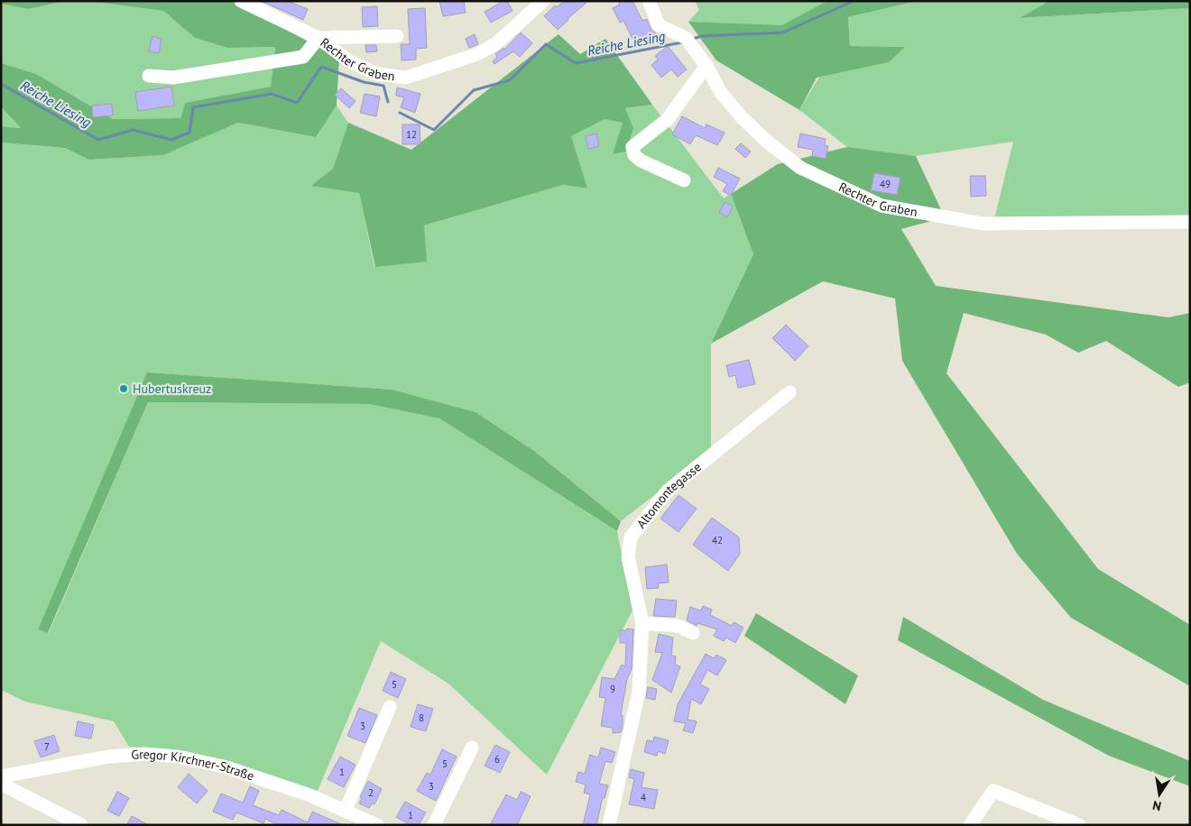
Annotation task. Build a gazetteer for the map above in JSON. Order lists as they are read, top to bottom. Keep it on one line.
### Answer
{"streets":{"street":["Rechter Graben","Altomontegasse","Gregor Kirchner-Straße"]},"water":["Reiche Liesing"],"places":["Hubertuskreuz"],"house_numbers":["12","49","42","5","9","8","3","7","6","5","1","3","2","4","1"],"north":"bottom"}
